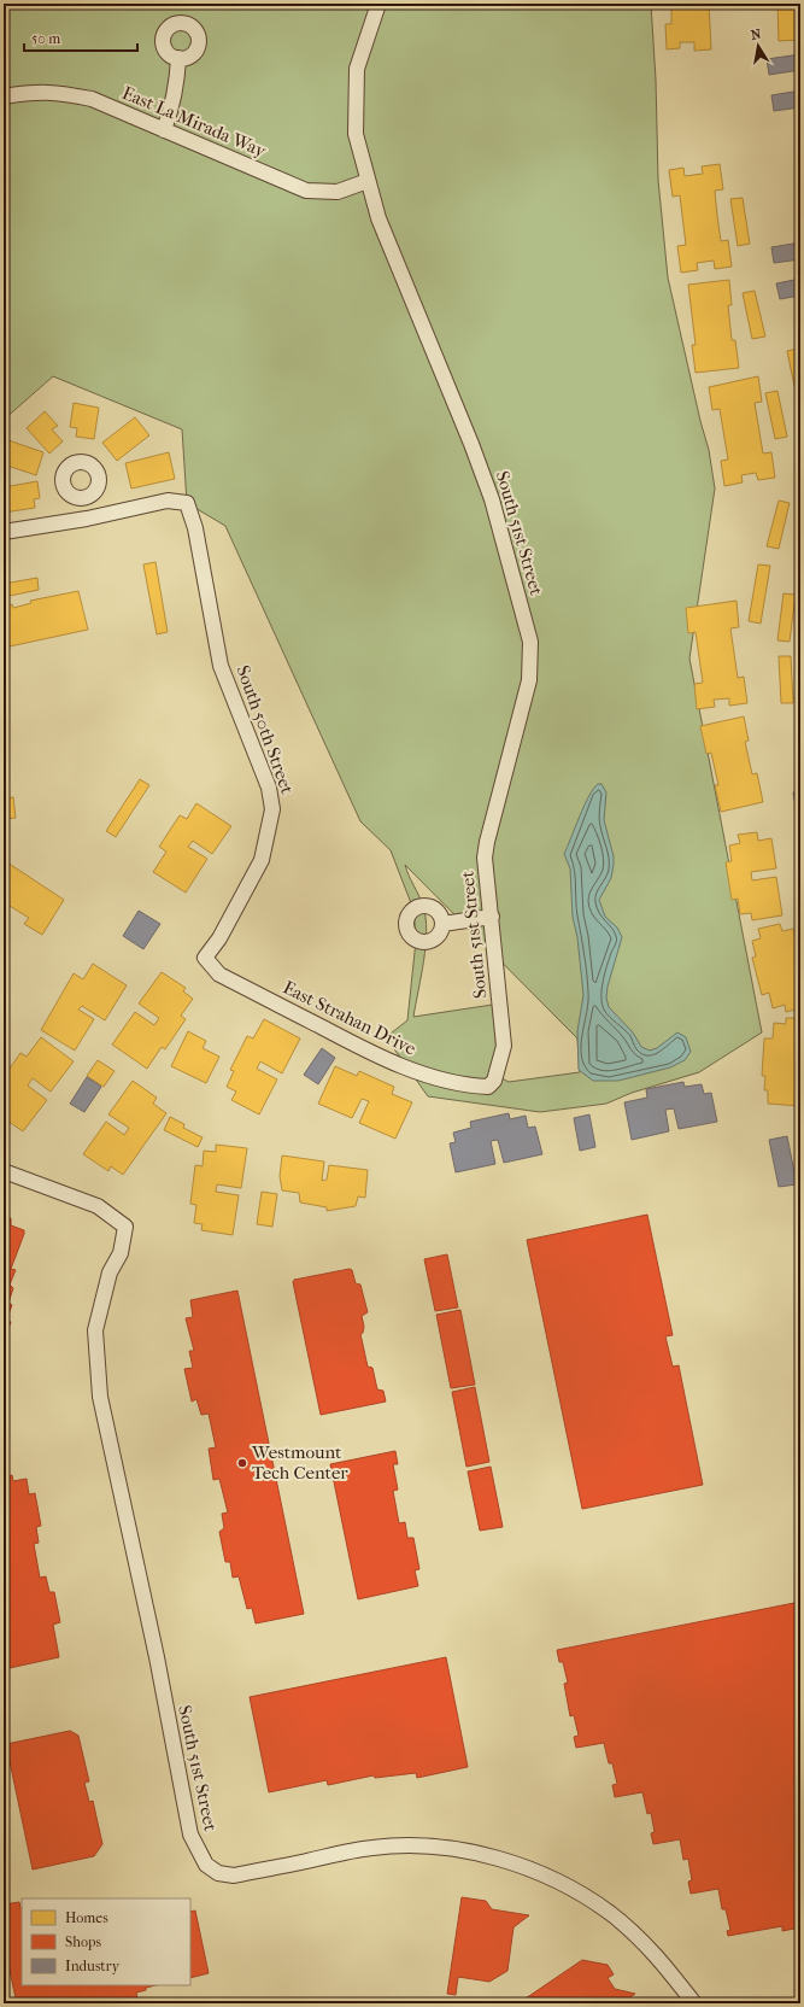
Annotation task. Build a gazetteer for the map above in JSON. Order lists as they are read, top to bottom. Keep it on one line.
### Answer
{"streets":{"street":["East La Mirada Way","South 51st Street","South 50th Street","East Strahan Drive"]},"crossings":[["East La Mirada Way","South 51st Street"],["South 51st Street","East Strahan Drive"],["South 50th Street","East Strahan Drive"]],"places":["Westmount Tech Center"],"legend":["Homes","Shops","Industry"],"scale_bar":"50 m","north":"top"}
